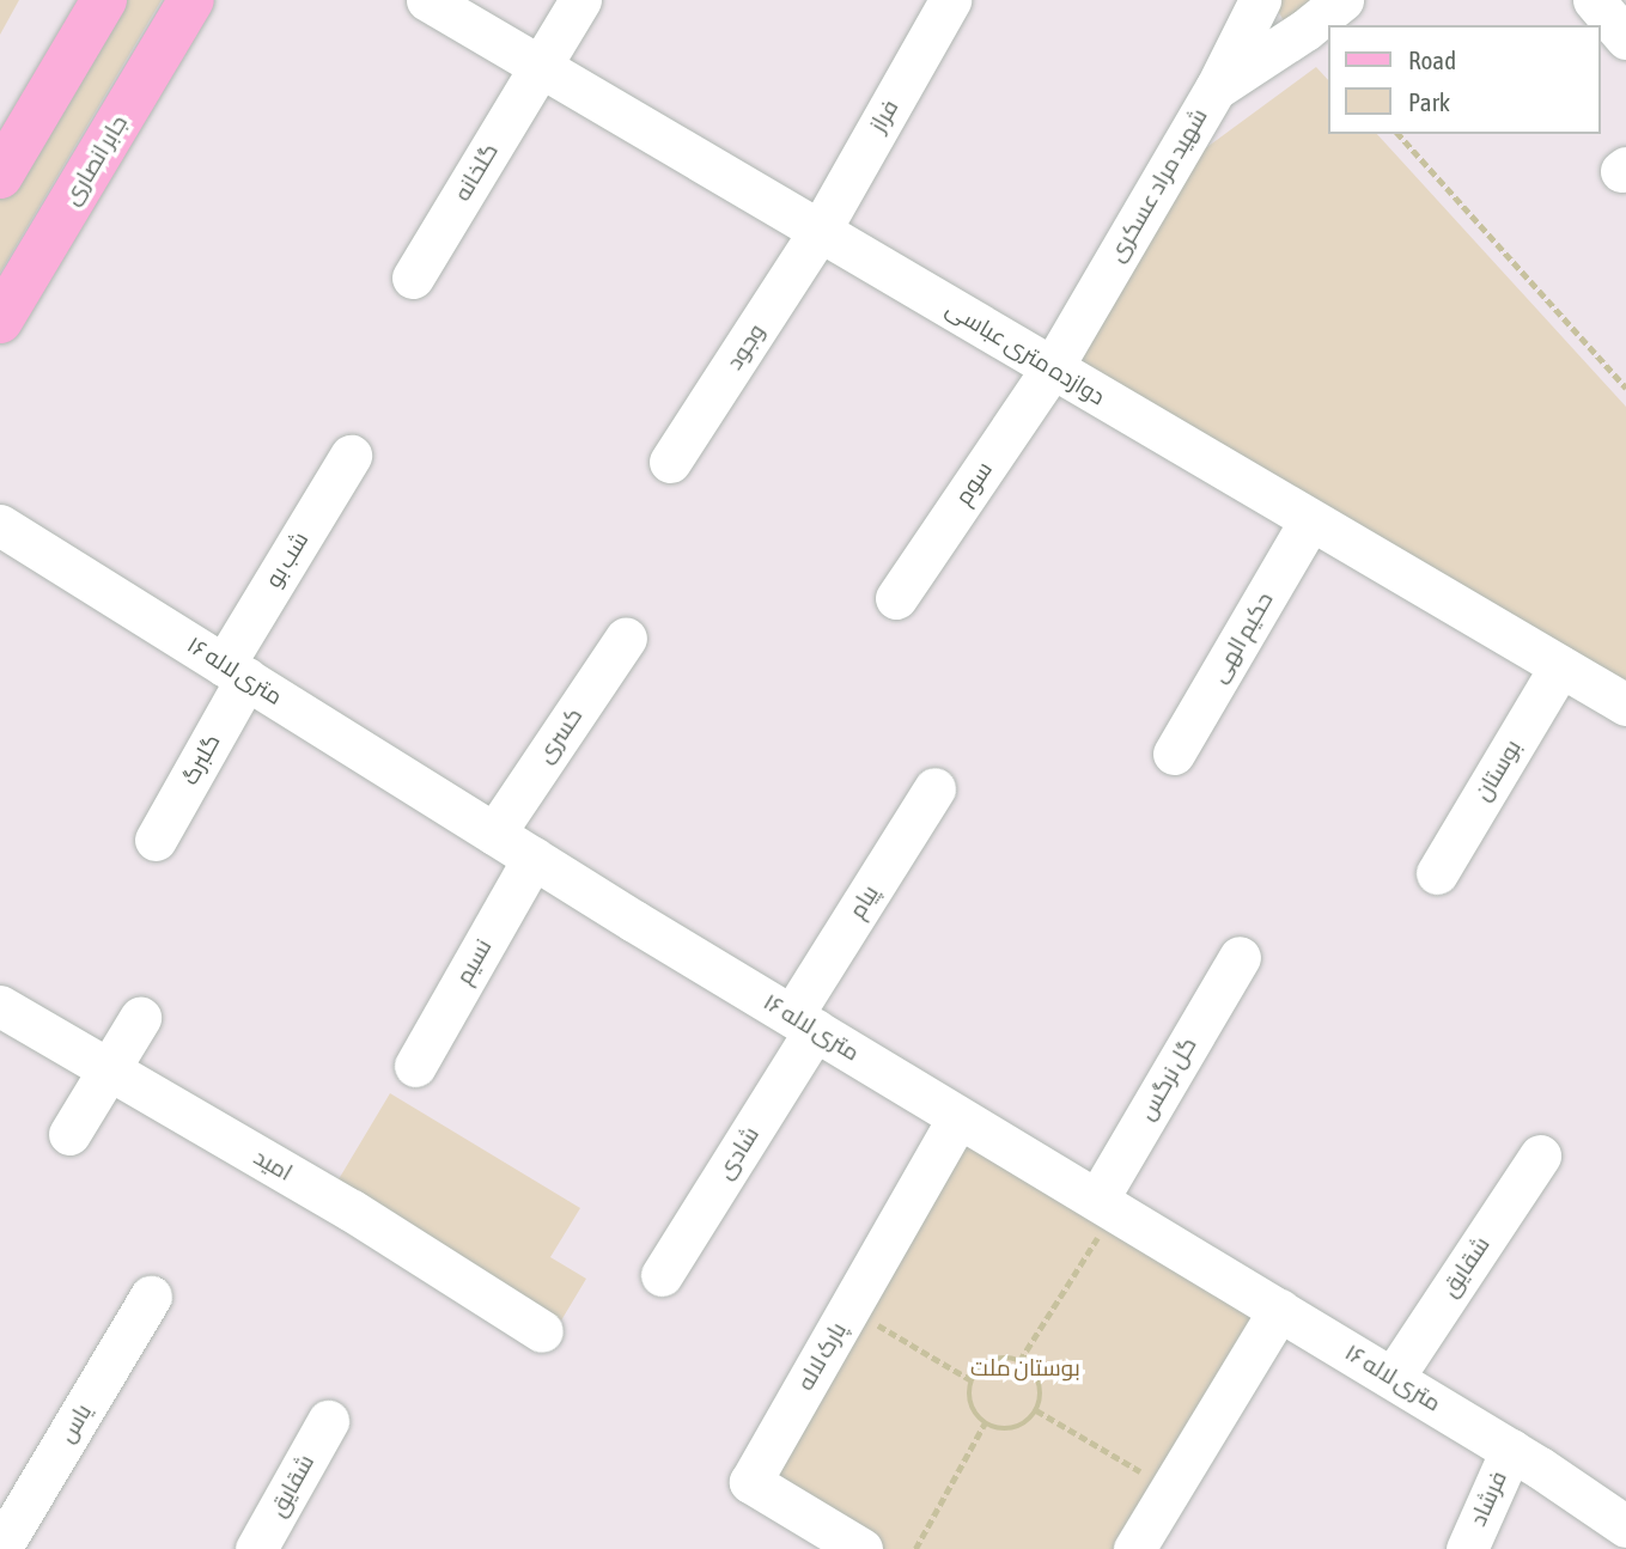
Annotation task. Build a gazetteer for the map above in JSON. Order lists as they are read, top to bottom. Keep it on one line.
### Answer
{"streets":{"main road":["جابر انصاری"],"street":["فراز","گلخانه","شهید مراد عسکری","وجود","دوازده متری عباسی","سوم","شب بو","حکیم الهی","۱۶ متری لاله","کسری","گلبرگ","بوستان","پیام","نسیم","گل نرگس","شادی","امید","شقایق","پارک لاله","یاس","فرشاد"]},"crossings":[["فراز","وجود"],["فراز","دوازده متری عباسی"],["گلخانه","دوازده متری عباسی"],["شهید مراد عسکری","دوازده متری عباسی"],["شهید مراد عسکری","سوم"],["وجود","دوازده متری عباسی"],["دوازده متری عباسی","سوم"],["دوازده متری عباسی","حکیم الهی"],["دوازده متری عباسی","بوستان"],["شب بو","۱۶ متری لاله"],["شب بو","گلبرگ"],["۱۶ متری لاله","کسری"],["۱۶ متری لاله","گلبرگ"],["۱۶ متری لاله","پیام"],["۱۶ متری لاله","نسیم"],["۱۶ متری لاله","گل نرگس"],["۱۶ متری لاله","شادی"],["۱۶ متری لاله","شقایق"],["۱۶ متری لاله","پارک لاله"],["۱۶ متری لاله","فرشاد"],["پیام","شادی"]],"parks":["بوستان ملت"],"legend":["Road","Park"]}
